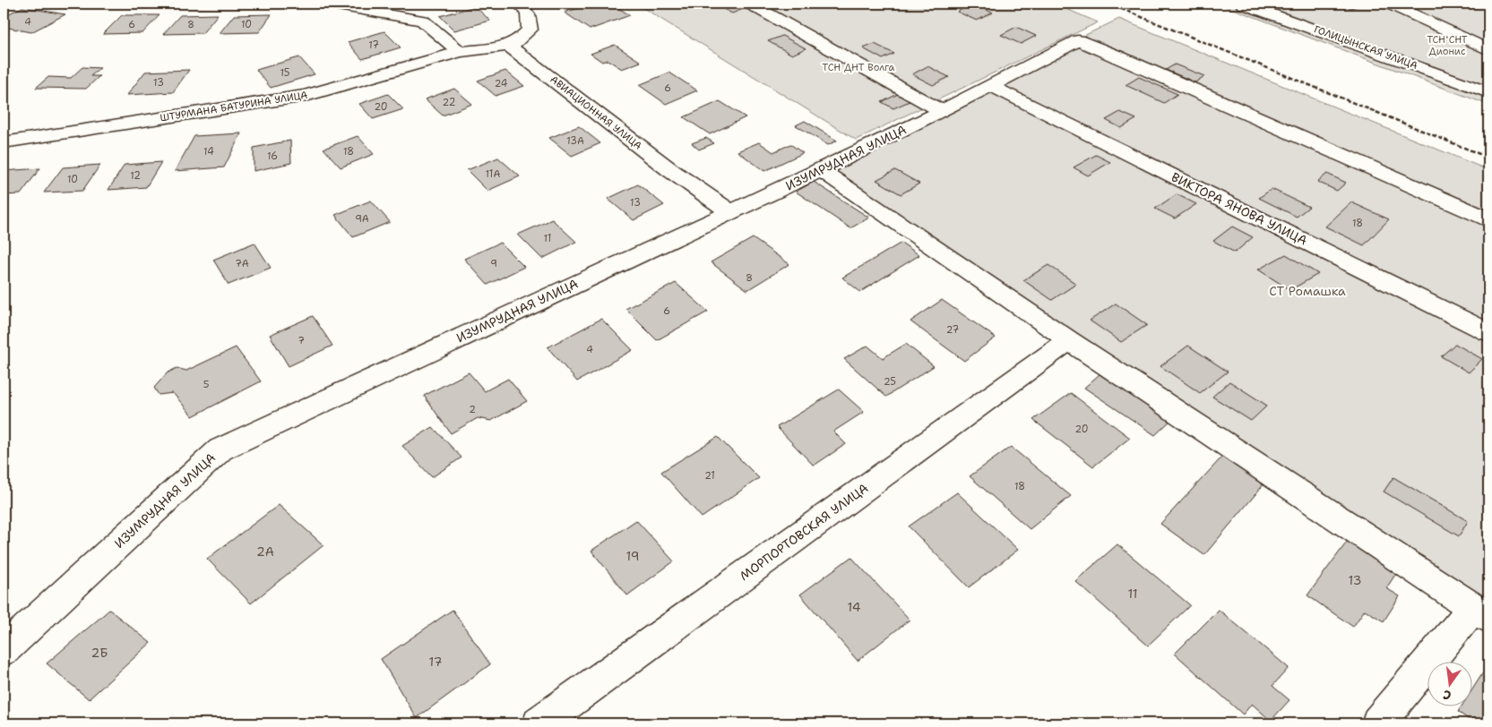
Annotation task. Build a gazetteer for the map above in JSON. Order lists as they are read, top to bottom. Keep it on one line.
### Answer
{"streets":{"street":["ГОЛИЦЫНСКАЯ УЛИЦА","ШТУРМАНА БАТУРИНА УЛИЦА","АВИАЦИОННАЯ УЛИЦА","ИЗУМРУДНАЯ УЛИЦА","ВИКТОРА ЯНОВА УЛИЦА","МОРПОРТОВСКАЯ УЛИЦА"]},"crossings":[["ШТУРМАНА БАТУРИНА УЛИЦА","АВИАЦИОННАЯ УЛИЦА"],["АВИАЦИОННАЯ УЛИЦА","ИЗУМРУДНАЯ УЛИЦА"],["ИЗУМРУДНАЯ УЛИЦА","ВИКТОРА ЯНОВА УЛИЦА"]],"parks":["ТСН СНТ Дионис","ТСН ДНТ Волга","СТ Ромашка"],"house_numbers":["4","6","8","10","17","15","13","24","6","22","20","13А","14","18","16","11А","12","10","13","9А","18","11","7А","9","8","6","27","7","4","25","5","2","20","21","18","2А","19","13","11","14","2Б","17"],"north":"bottom"}
